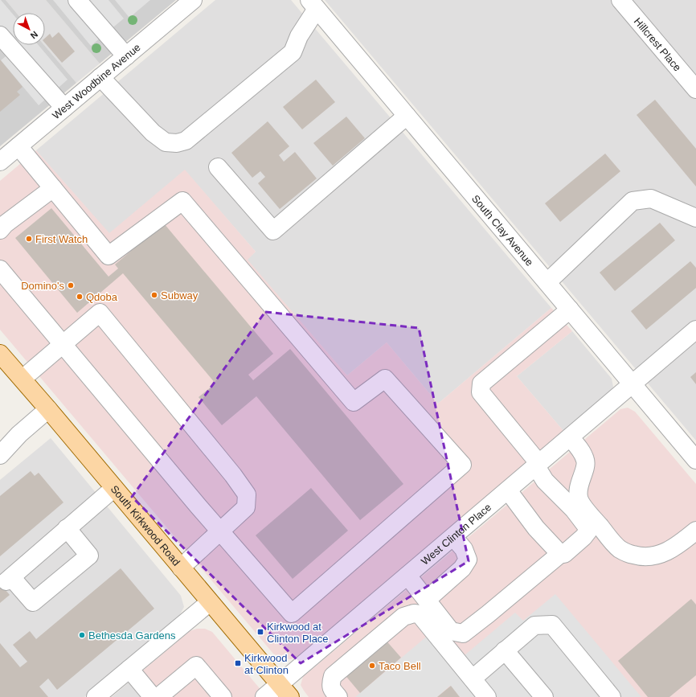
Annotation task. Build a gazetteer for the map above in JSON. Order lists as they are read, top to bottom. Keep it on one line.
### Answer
{"streets":{"main road":["South Kirkwood Road"],"street":["Hillcrest Place","West Woodbine Avenue","South Clay Avenue","West Clinton Place"]},"crossings":[["South Clay Avenue","West Clinton Place"],["South Kirkwood Road","West Clinton Place"]],"places":{"other":["First Watch","Domino's","Subway","Qdoba","Bethesda Gardens","Taco Bell"],"transit":["Kirkwood at Clinton Place","Kirkwood at Clinton"]},"north":"bottom right"}
